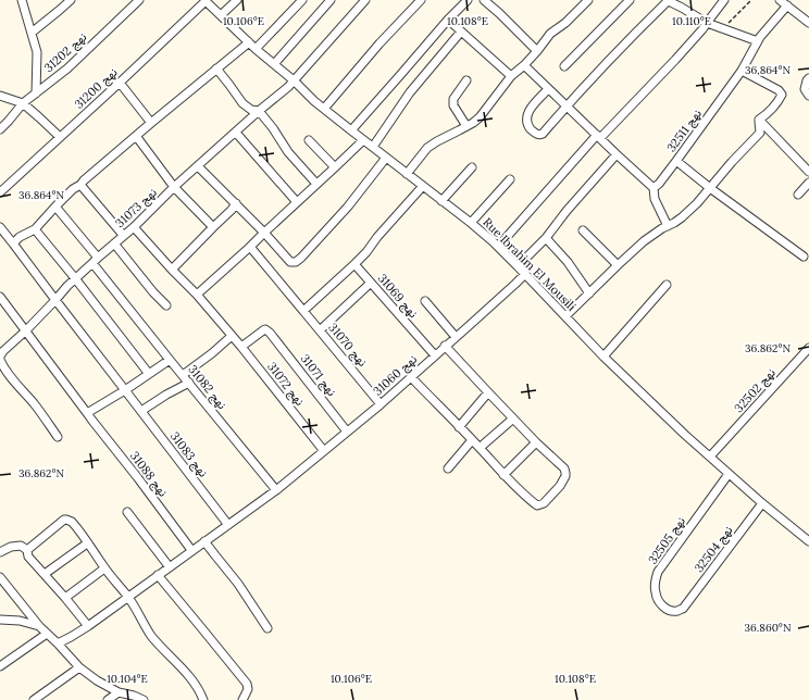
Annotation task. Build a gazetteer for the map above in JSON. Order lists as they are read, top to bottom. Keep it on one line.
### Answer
{"streets":{"street":["نهج 31202","نهج 31200","نهج 32511","نهج 31073","Rue Ibrahim El Mousili","نهج 31069","نهج 31070","نهج 31071","نهج 31060","نهج 31072","نهج 31082","نهج 32502","نهج 31083","نهج 31088","نهج 32505","نهج 32504"]},"crossings":[["نهج 31200","Rue Ibrahim El Mousili"],["نهج 31073","Rue Ibrahim El Mousili"],["نهج 31073","نهج 31072"],["نهج 31073","نهج 31082"],["نهج 31073","نهج 31088"],["Rue Ibrahim El Mousili","نهج 31060"],["Rue Ibrahim El Mousili","نهج 32502"],["Rue Ibrahim El Mousili","نهج 32505"],["Rue Ibrahim El Mousili","نهج 32504"],["نهج 31069","نهج 31060"],["نهج 31070","نهج 31060"],["نهج 31071","نهج 31060"],["نهج 31071","نهج 31072"],["نهج 31060","نهج 31072"],["نهج 31060","نهج 31082"],["نهج 31060","نهج 31083"],["نهج 32505","نهج 32504"]],"coordinates":["10.106°E","10.108°E","10.110°E","36.864°N","36.862°N","36.860°N","10.104°E"]}
